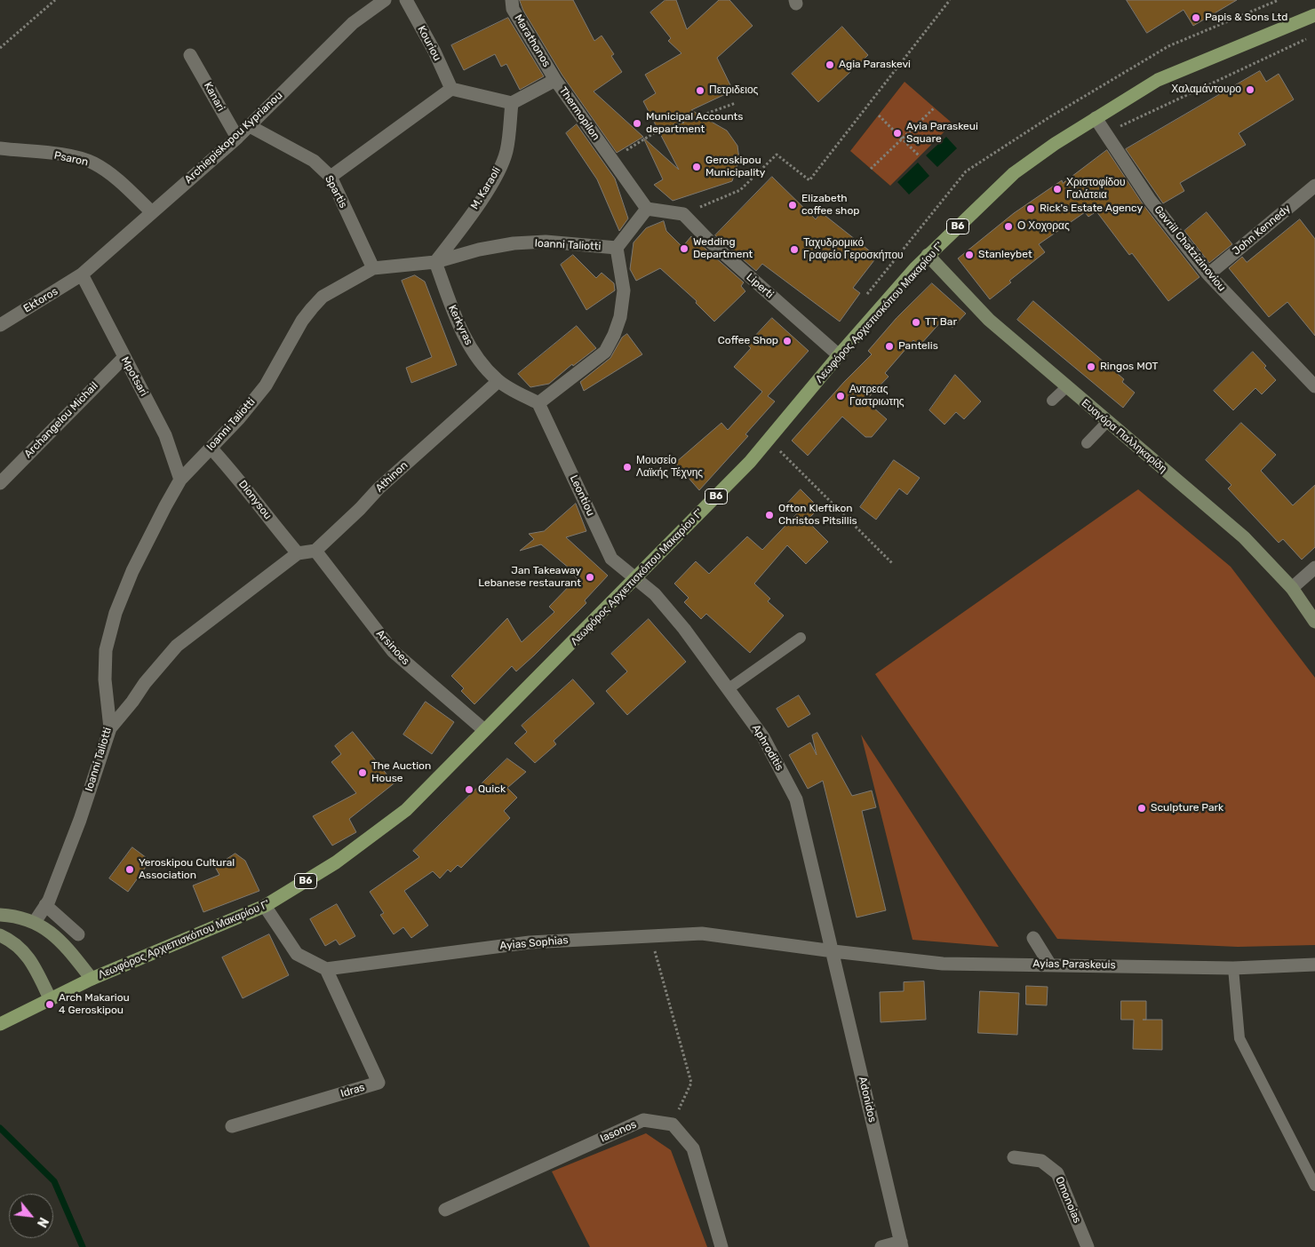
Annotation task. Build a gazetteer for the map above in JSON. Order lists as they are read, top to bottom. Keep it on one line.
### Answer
{"streets":{"main road":["B6","Λεωφόρος Αρχιεπισκόπου Μακαρίου Γ'","Ευαγόρα Παλληκαρίδη"],"street":["Marathonos","Kouriou","Kanari","Thermopilon","Archiepiskopou Kyprianou","Psaron","M. Karaoli","Spartis","John Kennedy","Ioanni Taliotti","Gavriil Chatzizinoviou","Liperti","Ektoros","Kerkyras","Mpotsari","Archangelou Michail","Athinon","Leontiou","Dionysou","Arsinoes","Aphroditis","Ayias Sophias","Ayias Paraskeuis","Idras","Adonidos","Iasonos","Omonoias"]},"crossings":[["Marathonos","Thermopilon"],["Kanari","Archiepiskopou Kyprianou"],["Thermopilon","M. Karaoli"],["Thermopilon","Ioanni Taliotti"],["Archiepiskopou Kyprianou","Psaron"],["Archiepiskopou Kyprianou","Spartis"],["Archiepiskopou Kyprianou","Ektoros"],["Archiepiskopou Kyprianou","Mpotsari"],["M. Karaoli","Ioanni Taliotti"],["M. Karaoli","Kerkyras"],["Spartis","Ioanni Taliotti"],["John Kennedy","Gavriil Chatzizinoviou"],["Ioanni Taliotti","Kerkyras"],["Ioanni Taliotti","Mpotsari"],["Ioanni Taliotti","Dionysou"],["Gavriil Chatzizinoviou","Λεωφόρος Αρχιεπισκόπου Μακαρίου Γ'"],["Liperti","Λεωφόρος Αρχιεπισκόπου Μακαρίου Γ'"],["Ektoros","Mpotsari"],["Λεωφόρος Αρχιεπισκόπου Μακαρίου Γ'","Ευαγόρα Παλληκαρίδη"],["Λεωφόρος Αρχιεπισκόπου Μακαρίου Γ'","Leontiou"],["Λεωφόρος Αρχιεπισκόπου Μακαρίου Γ'","Arsinoes"],["Λεωφόρος Αρχιεπισκόπου Μακαρίου Γ'","Aphroditis"],["Kerkyras","Athinon"],["Mpotsari","Archangelou Michail"],["Athinon","Arsinoes"],["Leontiou","Aphroditis"],["Aphroditis","Ayias Sophias"],["Aphroditis","Ayias Paraskeuis"],["Aphroditis","Adonidos"],["Ayias Sophias","Ayias Paraskeuis"],["Ayias Sophias","Idras"],["Ayias Sophias","Adonidos"],["Ayias Paraskeuis","Adonidos"]],"places":["Papis & Sons Ltd","Agia Paraskevi","Χαλαμάντουρο","Πετριδειος","Municipal Accounts department","Ayia Paraskeui Square","Geroskipou Municipality","Χριστοφίδου Γαλάτεια","Elizabeth coffee shop","Rick's Estate Agency","Ο Χοχορας","Wedding Department","Ταχυδρομικό Γραφείο Γεροσκήπου","Stanleybet","TT Bar","Coffee Shop","Pantelis","Ringos MOT","Αντρεας Γαστριωτης","Μουσείο Λαϊκής Τέχνης","Ofton Kleftikon Christos Pitsillis","Jan Takeaway Lebanese restaurant","The Auction House","Quick","Sculpture Park","Yeroskipou Cultural Association","Arch Makariou 4 Geroskipou"],"north":"bottom right"}
